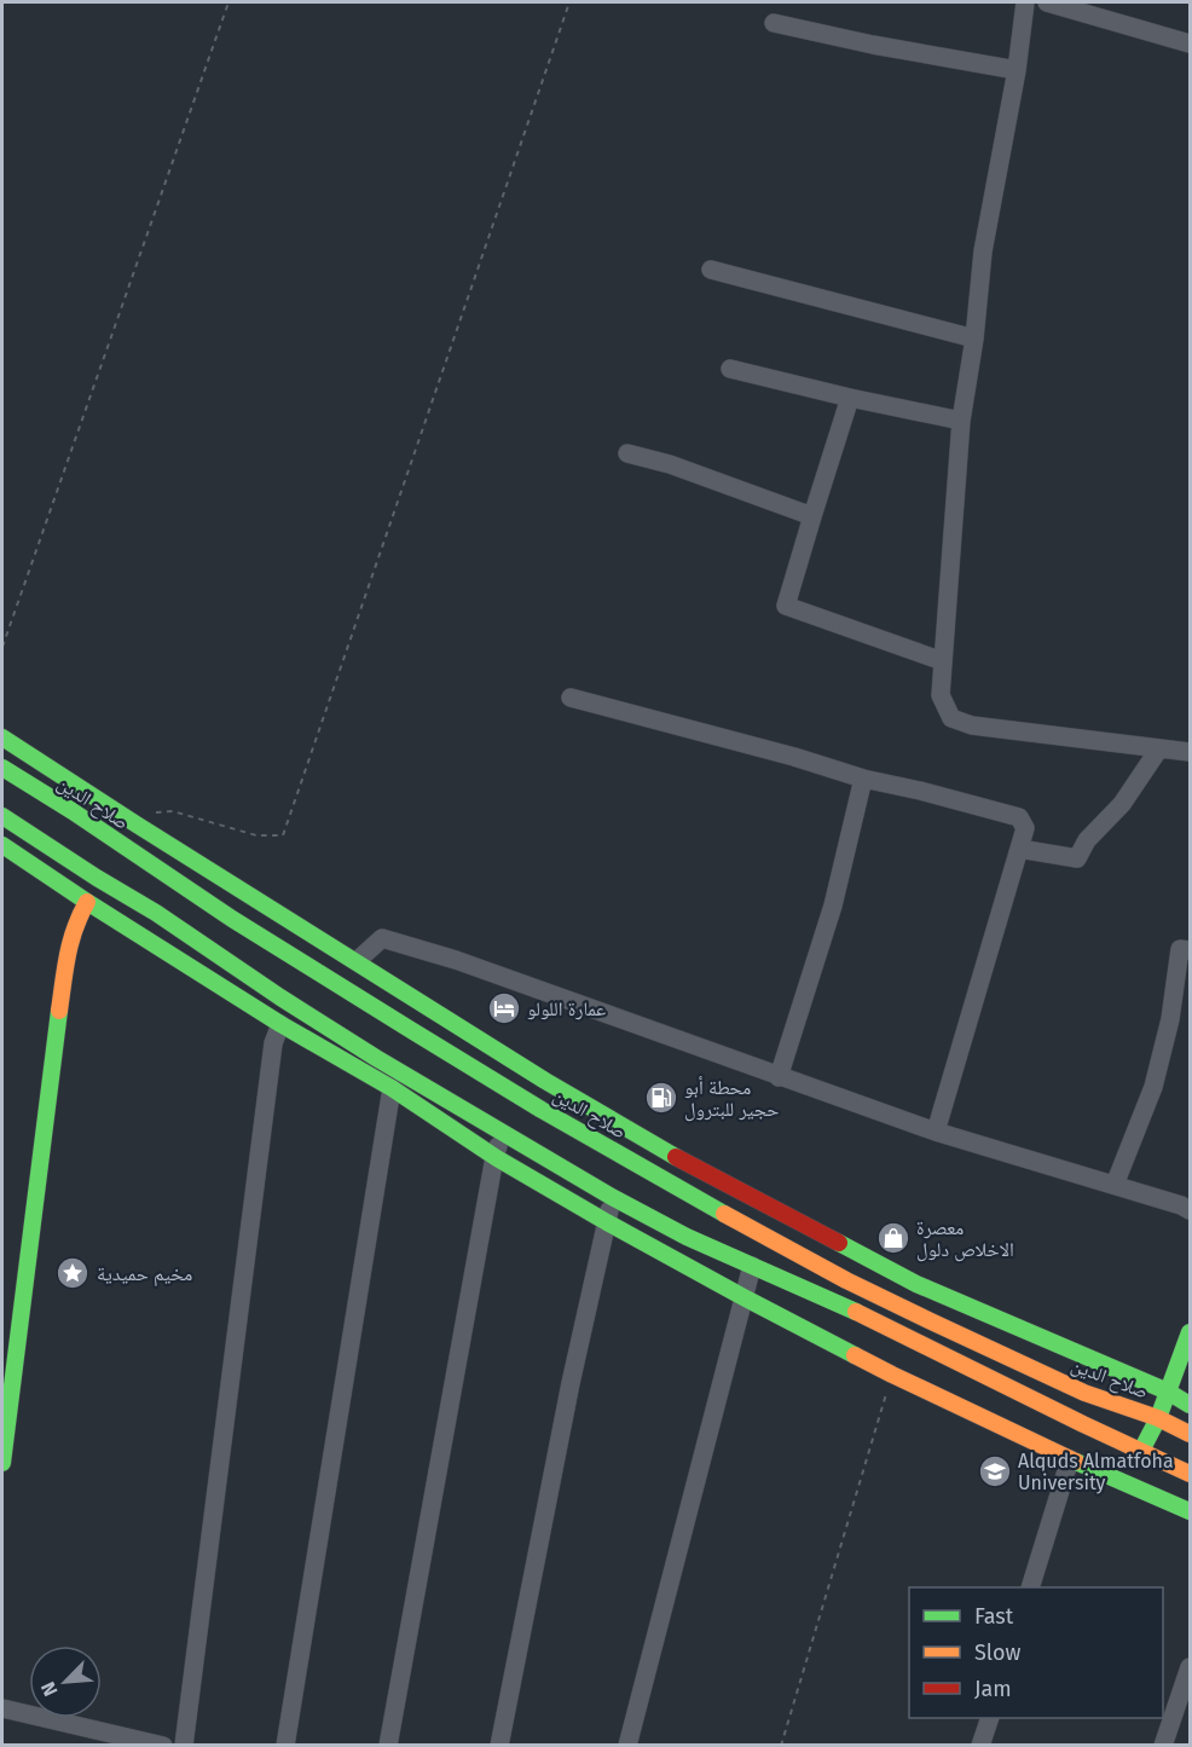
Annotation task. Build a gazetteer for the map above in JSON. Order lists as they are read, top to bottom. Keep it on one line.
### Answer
{"streets":{"main road":["صلاح الدين"]},"places":{"hotel":["عمارة اللولو"],"fuel station":["محطة أبو حجير للبترول"],"shop":["معصرة الاخلاص دلول"],"place":["مخيم حميدية"],"school or university":["Alquds Almatfoha University"]},"legend":["Fast","Slow","Jam"],"north":"bottom left"}
